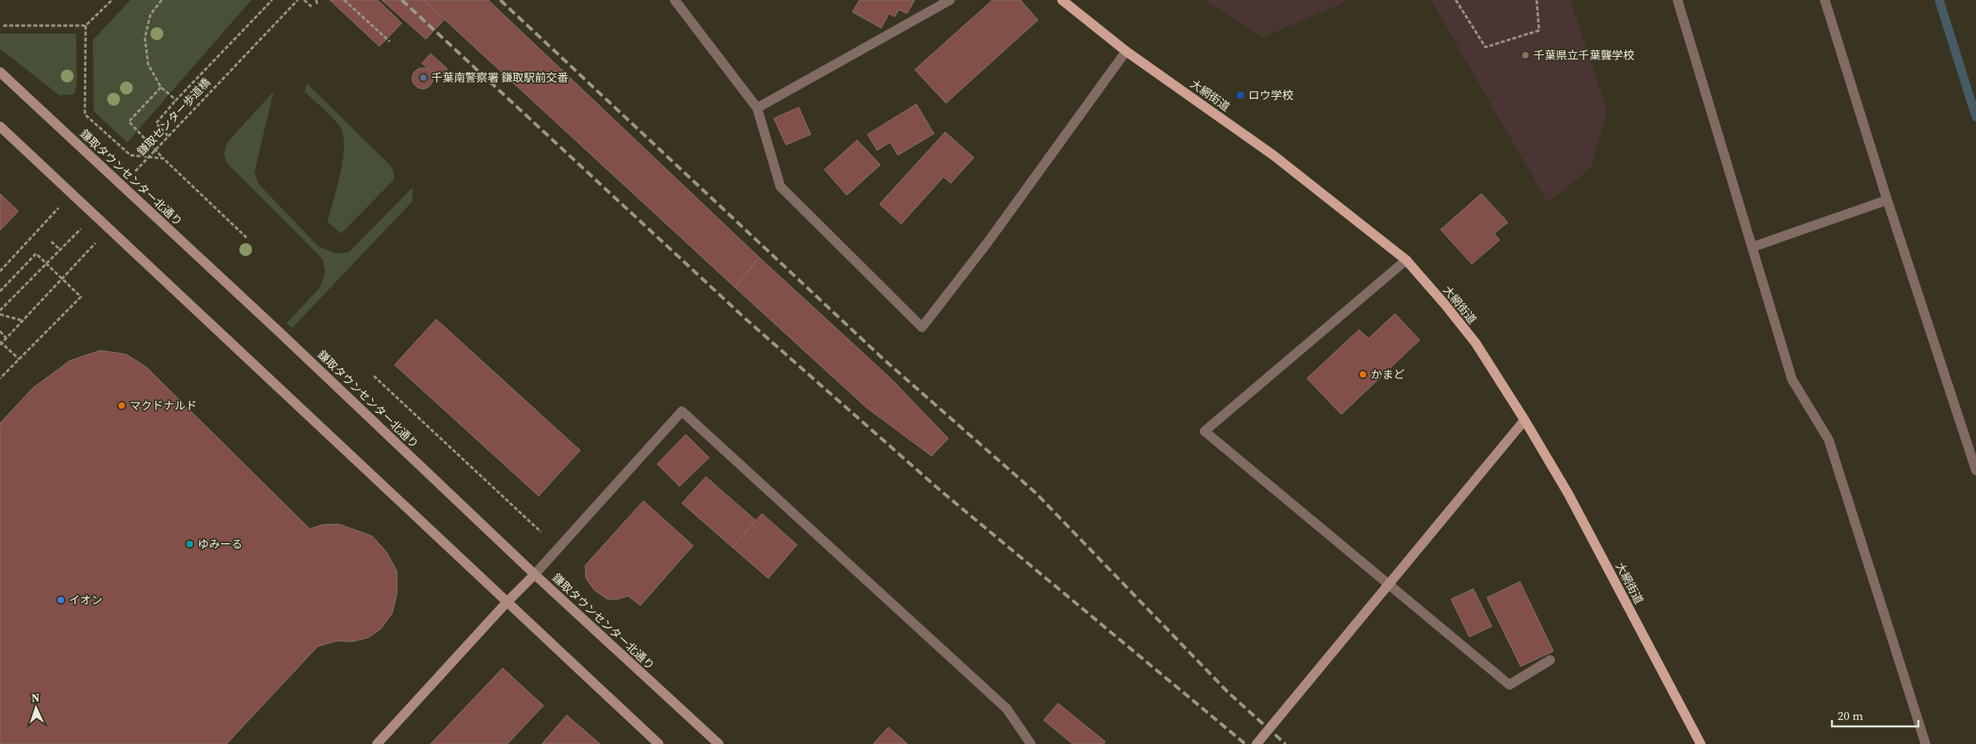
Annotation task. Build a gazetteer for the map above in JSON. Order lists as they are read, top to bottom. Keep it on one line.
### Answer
{"streets":{"main road":["大網街道"],"street":["鎌取タウンセンター北通り"],"path":["鎌取センター歩道橋"]},"places":{"other":["千葉県立千葉聾学校","千葉南警察署 鎌取駅前交番","かまど","マクドナルド","ゆみーる","イオン"],"transit":["ロウ学校"]},"scale_bar":"20 m","north":"top"}
